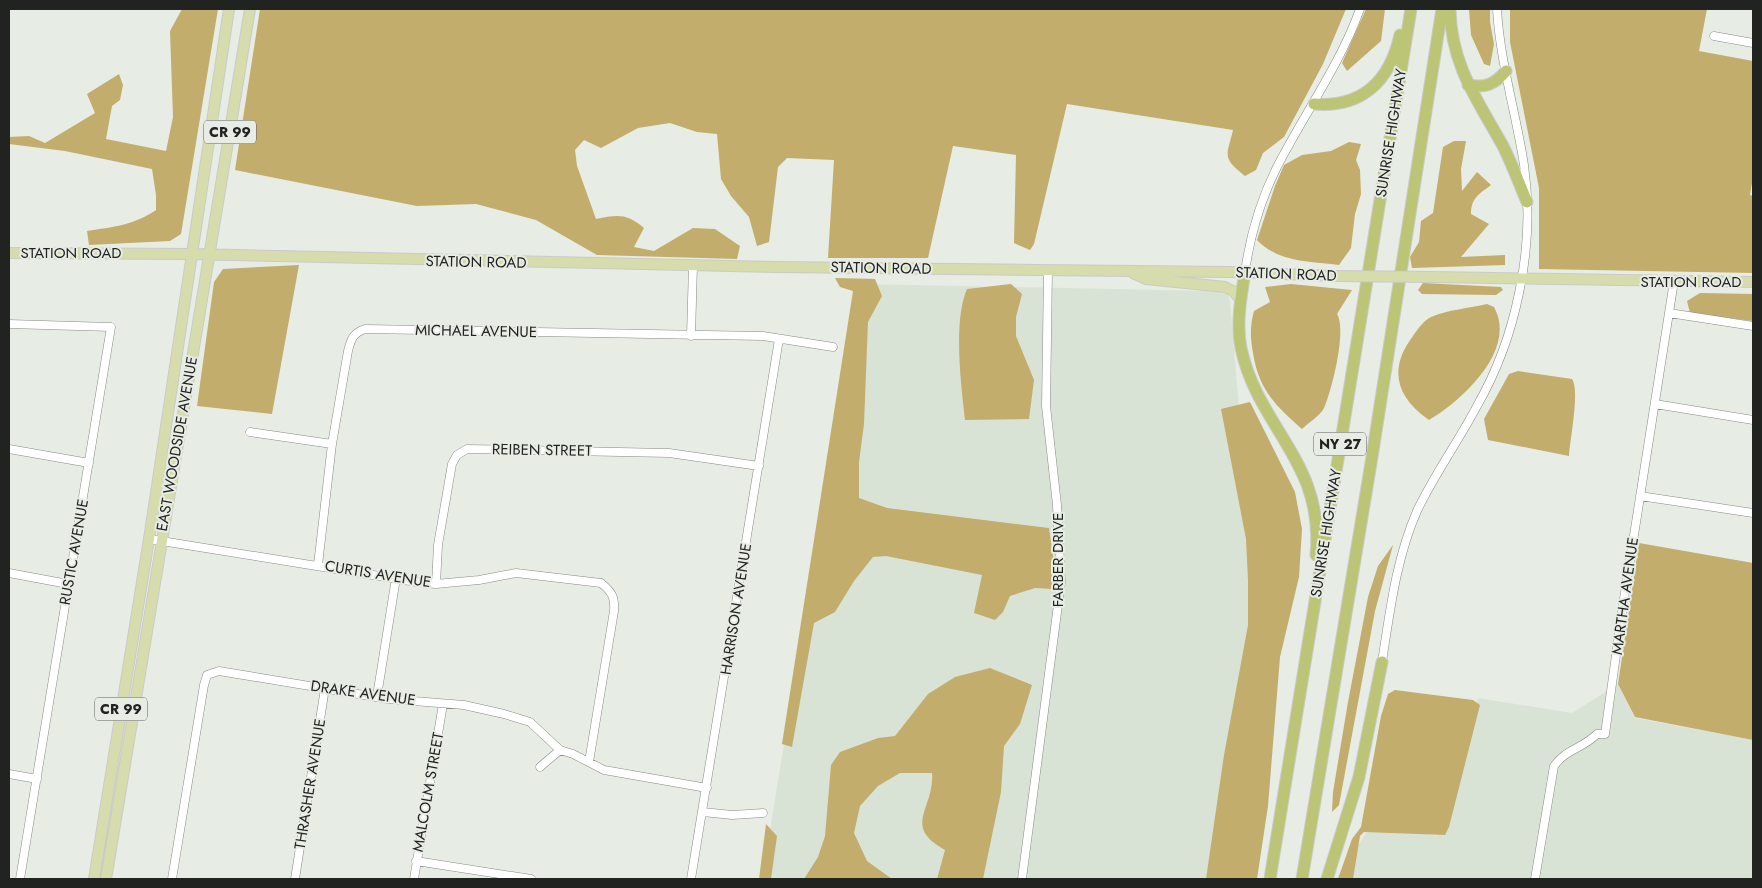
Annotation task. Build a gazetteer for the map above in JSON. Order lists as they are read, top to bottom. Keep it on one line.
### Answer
{"streets":{"highway":["SUNRISE HIGHWAY","NY 27"],"main road":["CR 99","STATION ROAD","EAST WOODSIDE AVENUE"],"street":["MICHAEL AVENUE","REIBEN STREET","RUSTIC AVENUE","FARBER DRIVE","CURTIS AVENUE","MARTHA AVENUE","HARRISON AVENUE","DRAKE AVENUE","THRASHER AVENUE","MALCOLM STREET"]},"crossings":[["STATION ROAD","EAST WOODSIDE AVENUE"],["STATION ROAD","FARBER DRIVE"],["STATION ROAD","MARTHA AVENUE"],["MICHAEL AVENUE","CURTIS AVENUE"],["MICHAEL AVENUE","HARRISON AVENUE"],["EAST WOODSIDE AVENUE","CURTIS AVENUE"],["REIBEN STREET","CURTIS AVENUE"],["REIBEN STREET","HARRISON AVENUE"],["CURTIS AVENUE","DRAKE AVENUE"],["HARRISON AVENUE","DRAKE AVENUE"],["DRAKE AVENUE","THRASHER AVENUE"],["DRAKE AVENUE","MALCOLM STREET"]]}
